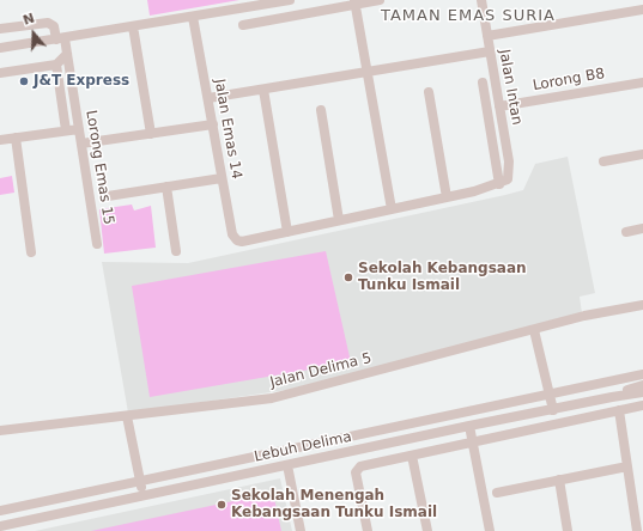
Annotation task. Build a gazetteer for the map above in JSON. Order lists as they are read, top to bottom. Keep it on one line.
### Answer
{"streets":{"street":["Lorong B8","Jalan Intan","Jalan Emas 14","Lorong Emas 15","Jalan Delima 5","Lebuh Delima"]},"crossings":[["Lorong B8","Jalan Intan"]],"districts":["TAMAN EMAS SURIA"],"places":["J&T Express","Sekolah Kebangsaan Tunku Ismail","Sekolah Menengah Kebangsaan Tunku Ismail"],"north":"top"}
